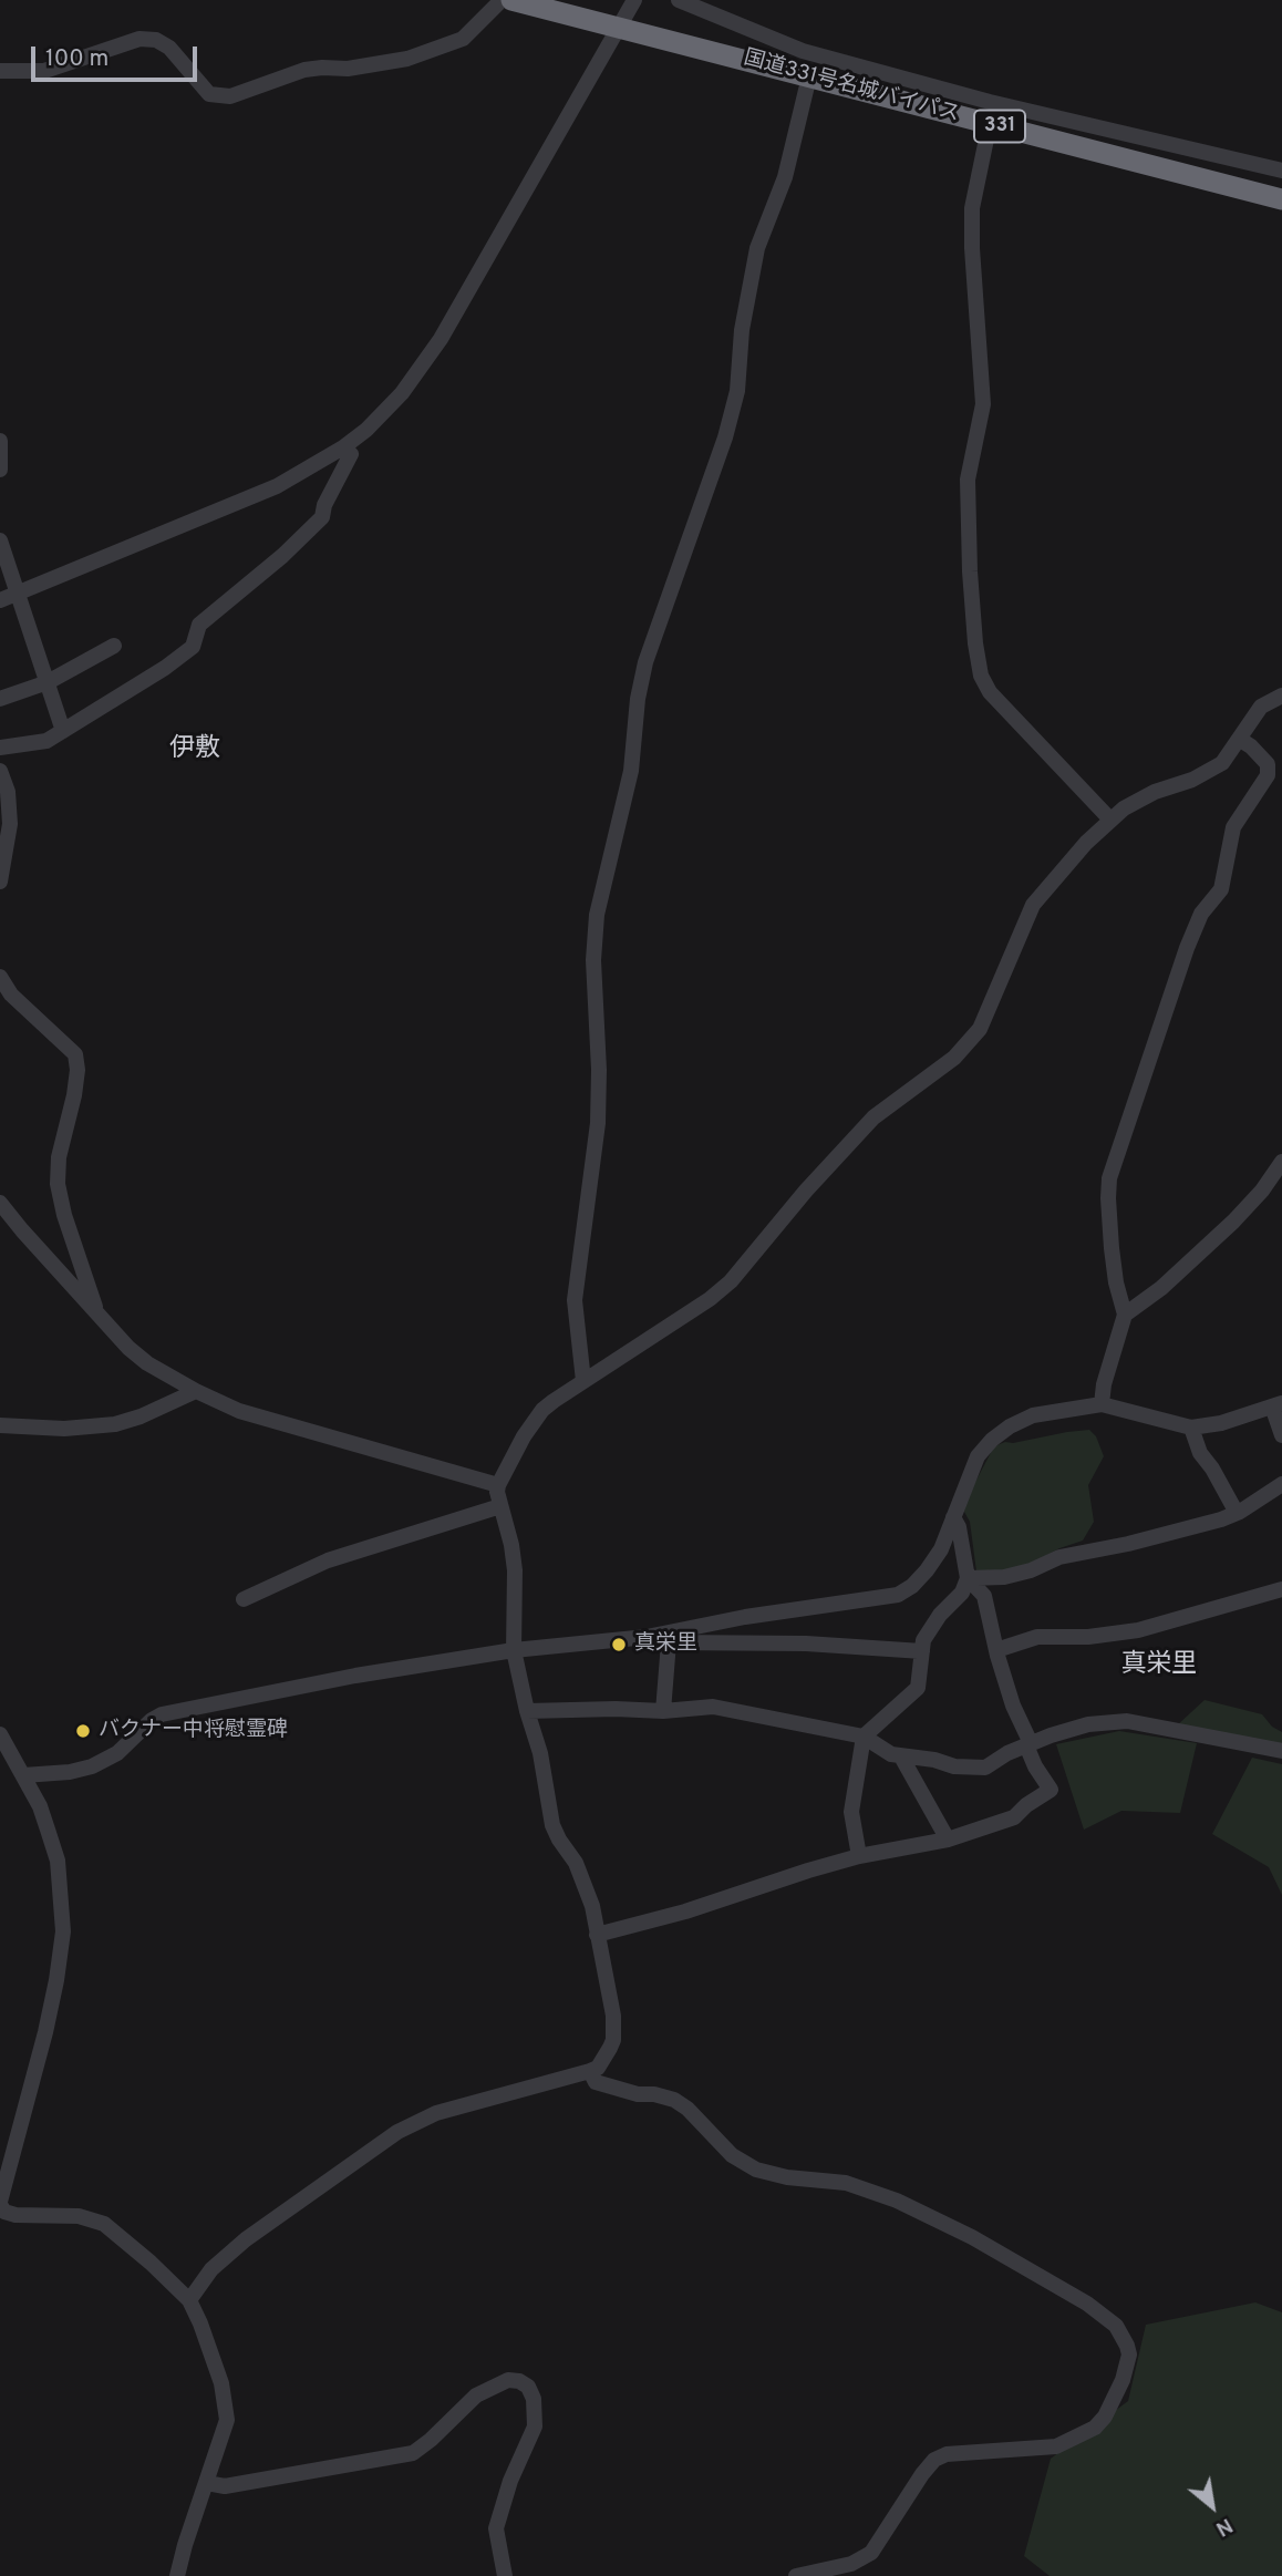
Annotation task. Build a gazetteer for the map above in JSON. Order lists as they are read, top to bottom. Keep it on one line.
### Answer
{"streets":{"highway":["国道331号名城バイパス","331"]},"districts":["伊敷","真栄里"],"places":["真栄里","バクナー中将慰霊碑"],"scale_bar":"100 m","north":"bottom right"}
